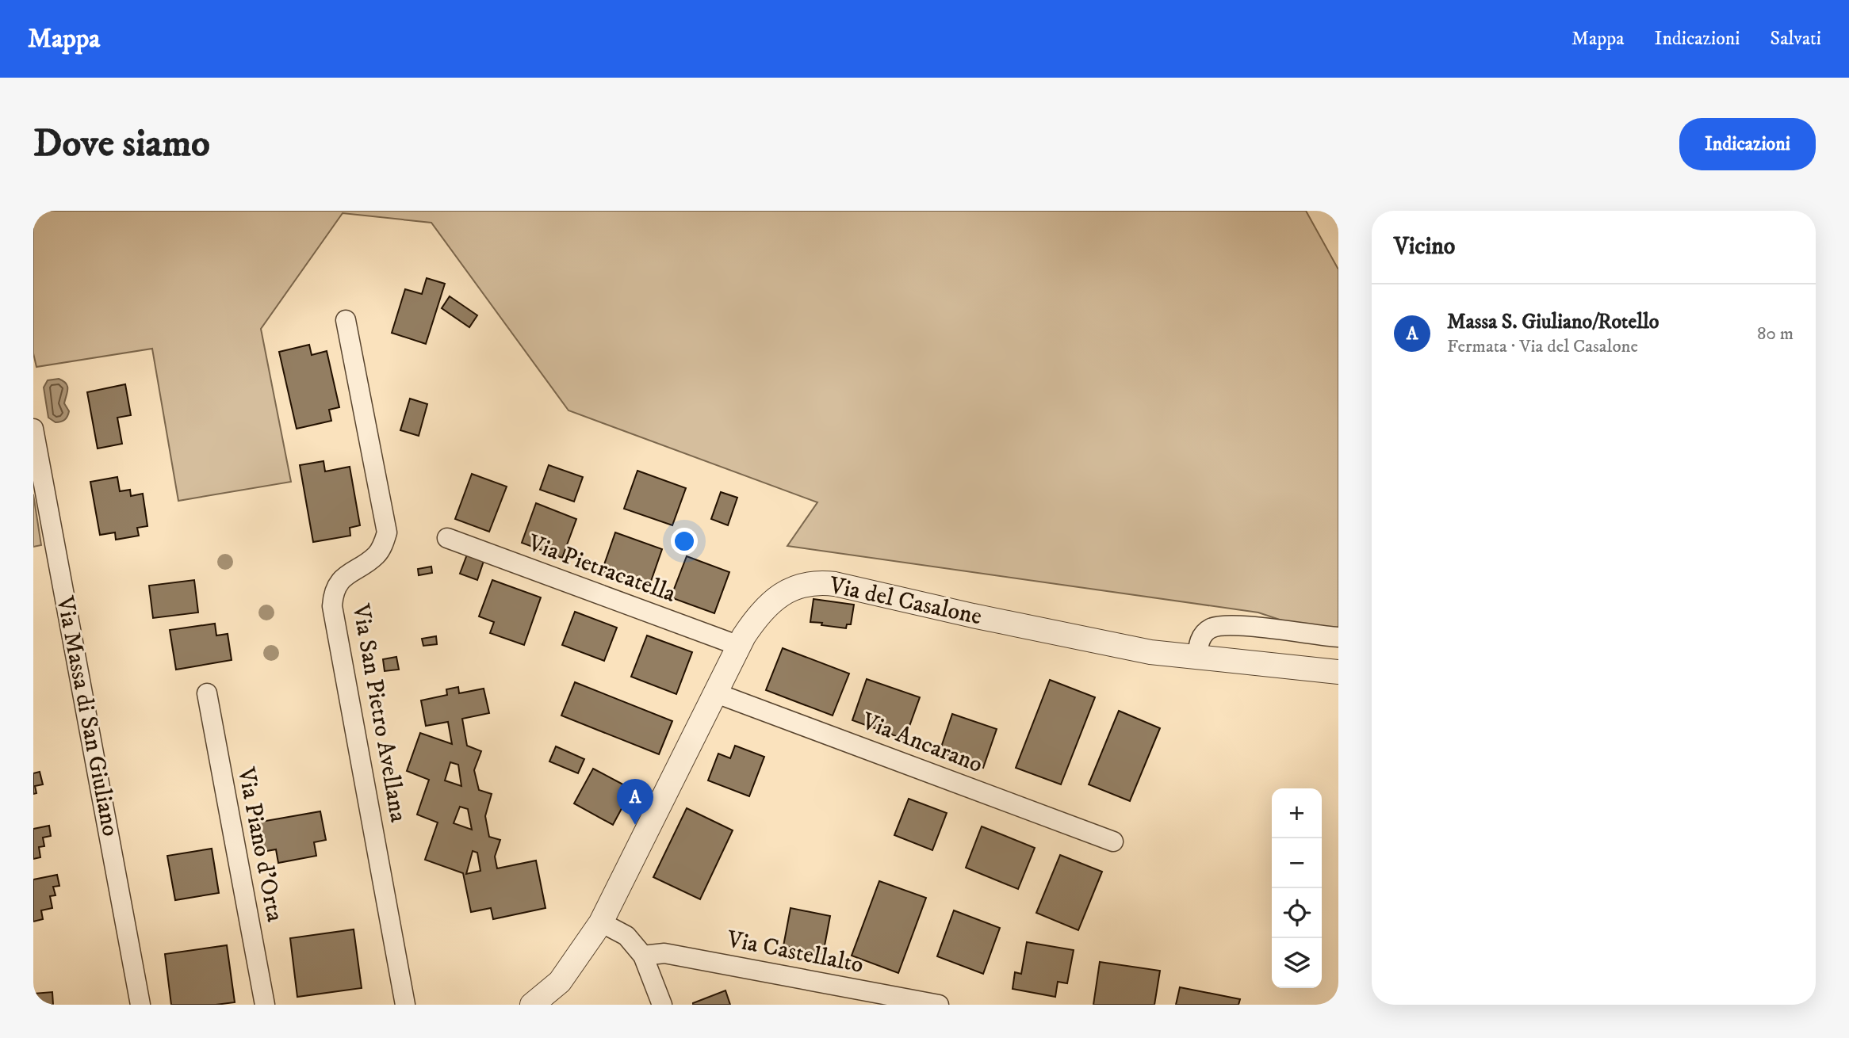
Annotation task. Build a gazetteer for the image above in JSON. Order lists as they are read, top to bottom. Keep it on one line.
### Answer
{"streets":{"street":["Via Pietracatella","Via del Casalone","Via San Pietro Avellana","Via Massa di San Giuliano","Via Ancarano","Via Piano d'Orta","Via Castellalto"]},"crossings":[["Via Pietracatella","Via del Casalone"],["Via del Casalone","Via Ancarano"]],"page":{"header":"Mappa","nav":["Mappa","Indicazioni","Salvati"],"buttons":"Indicazioni","title":"Dove siamo","heading":"Vicino","list":[{"mark":"A","name":"Massa S. Giuliano/Rotello","note":"Fermata · Via del Casalone","value":"80 m"}],"pins":"A","map_buttons":["+","−"]}}
